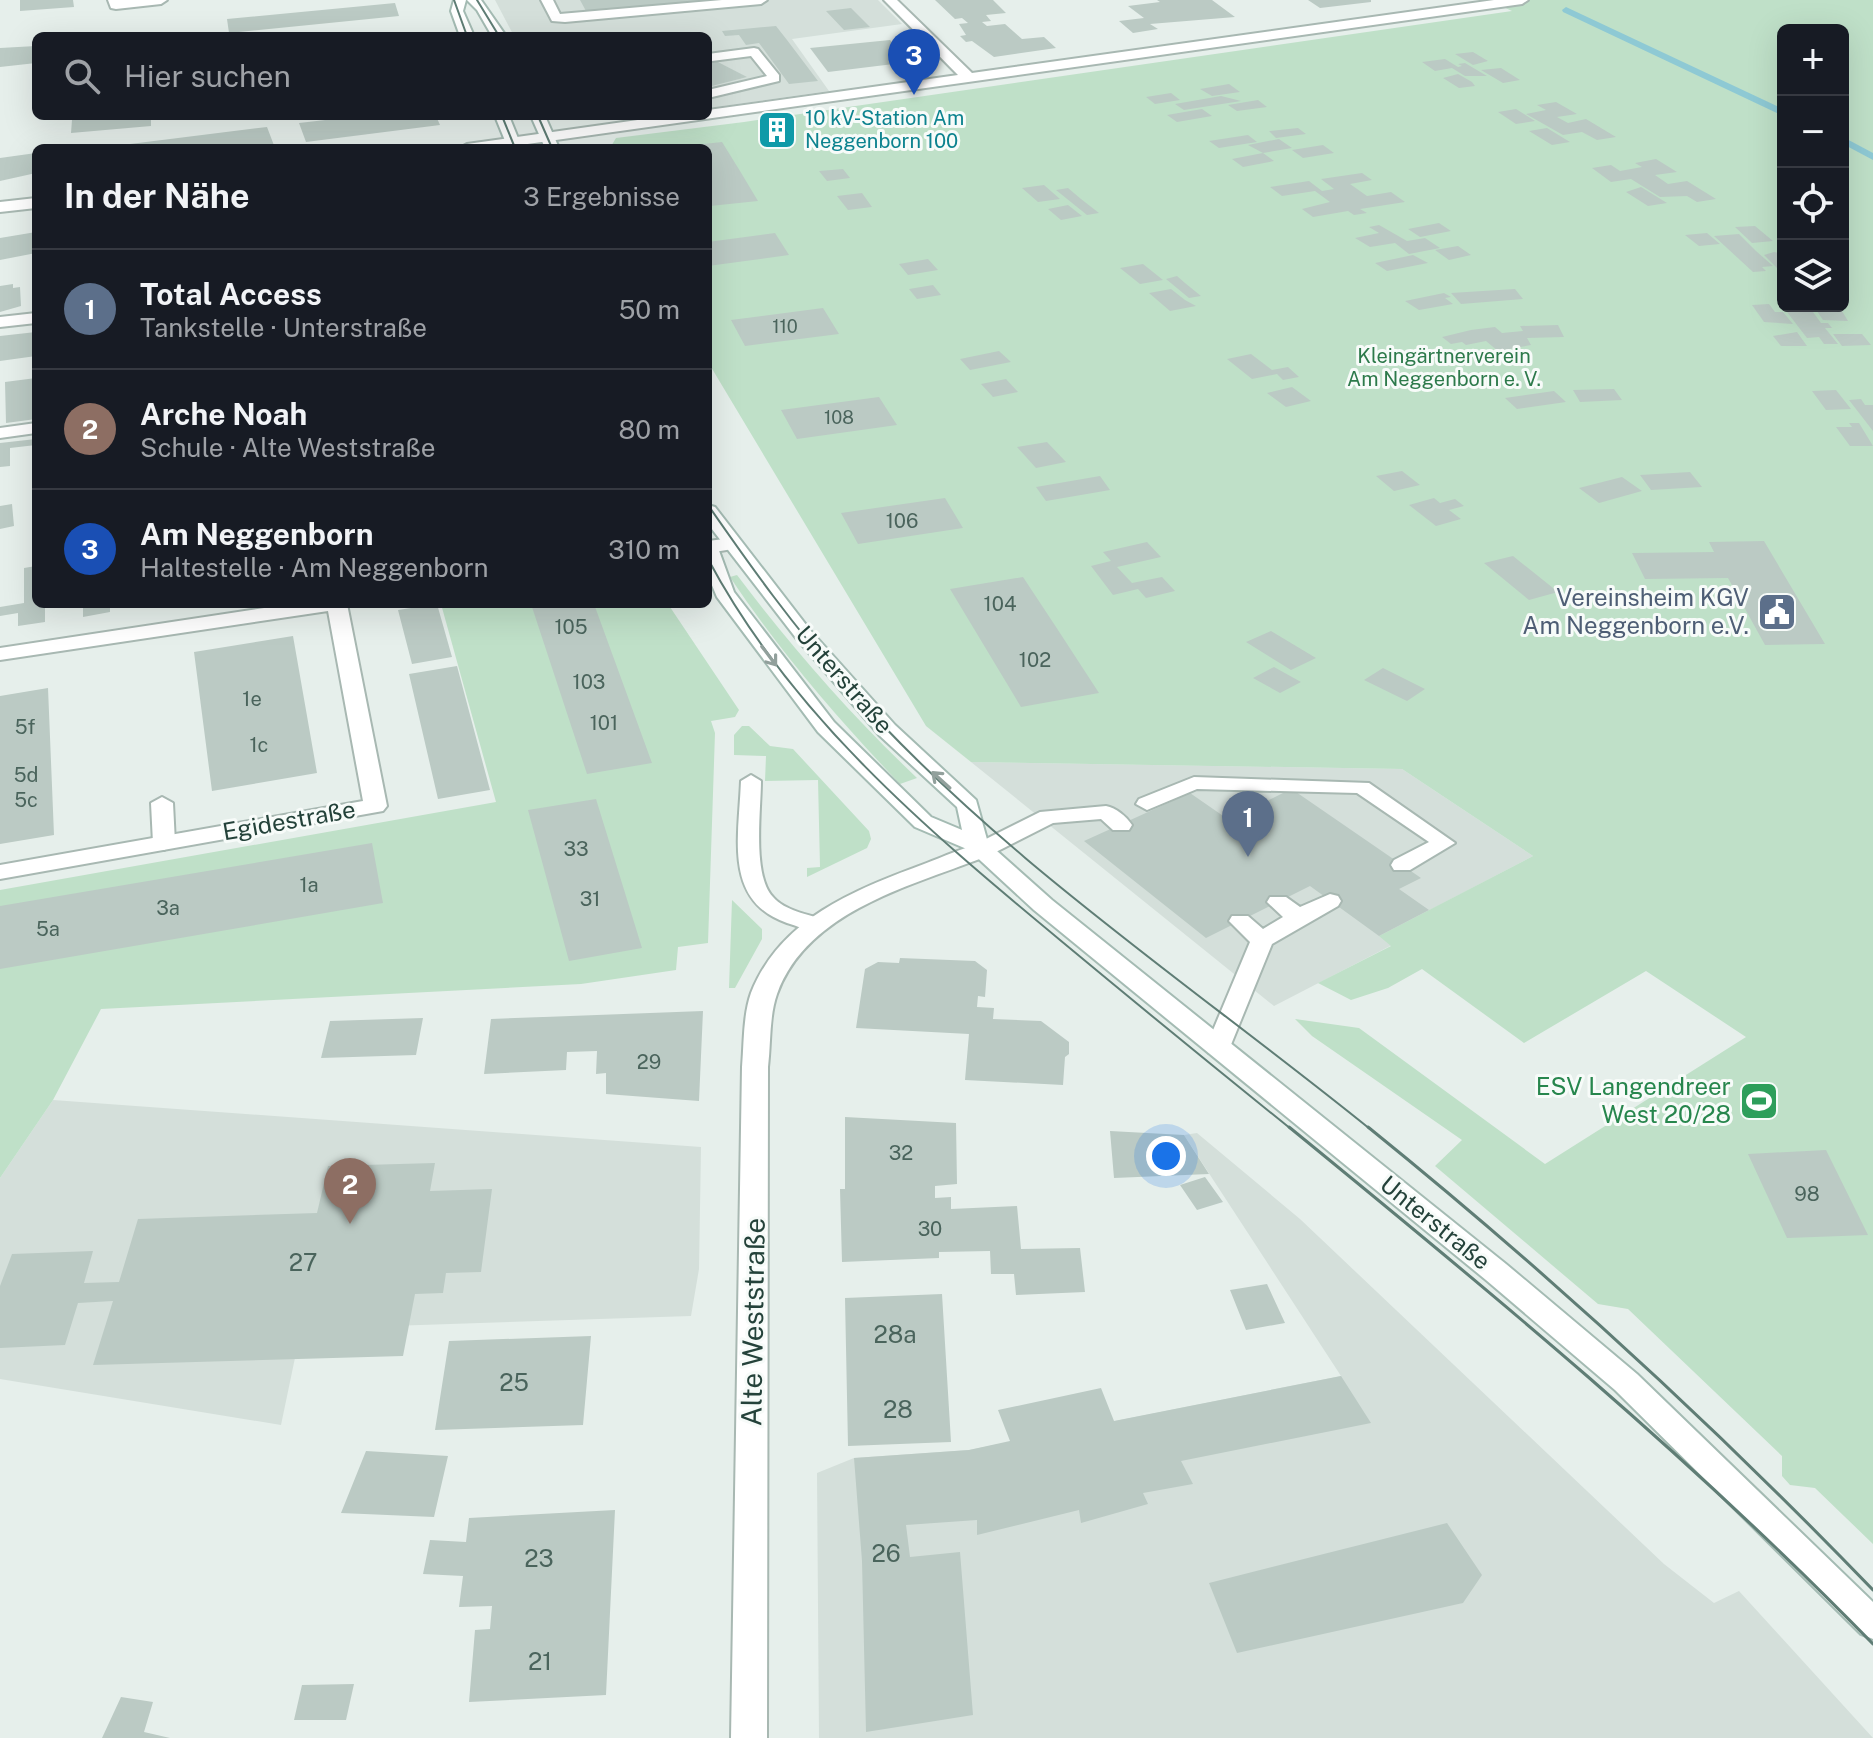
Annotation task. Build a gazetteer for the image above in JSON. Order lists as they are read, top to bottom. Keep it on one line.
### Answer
{"streets":{"street":["Unterstraße","Egidestraße","Alte Weststraße"]},"crossings":[["Unterstraße","Alte Weststraße"]],"parks":["Kleingärtnerverein Am Neggenborn e. V."],"places":{"building":["10 kV-Station Am Neggenborn 100"],"public building":["Vereinsheim KGV Am Neggenborn e.V."],"sports":["ESV Langendreer West 20/28"]},"house_numbers":["110","108","106","104","105","102","103","1e","101","5f","1c","5d","5c","33","1a","31","3a","5a","29","32","98","30","27","28a","25","28","26","23","21"],"page":{"map_buttons":["+","−"],"pins":["3","1","2"],"search":"Hier suchen","heading":["In der Nähe","3 Ergebnisse"],"list":[{"mark":"1","name":"Total Access","note":"Tankstelle · Unterstraße","value":"50 m"},{"mark":"2","name":"Arche Noah","note":"Schule · Alte Weststraße","value":"80 m"},{"mark":"3","name":"Am Neggenborn","note":"Haltestelle · Am Neggenborn","value":"310 m"}]}}
